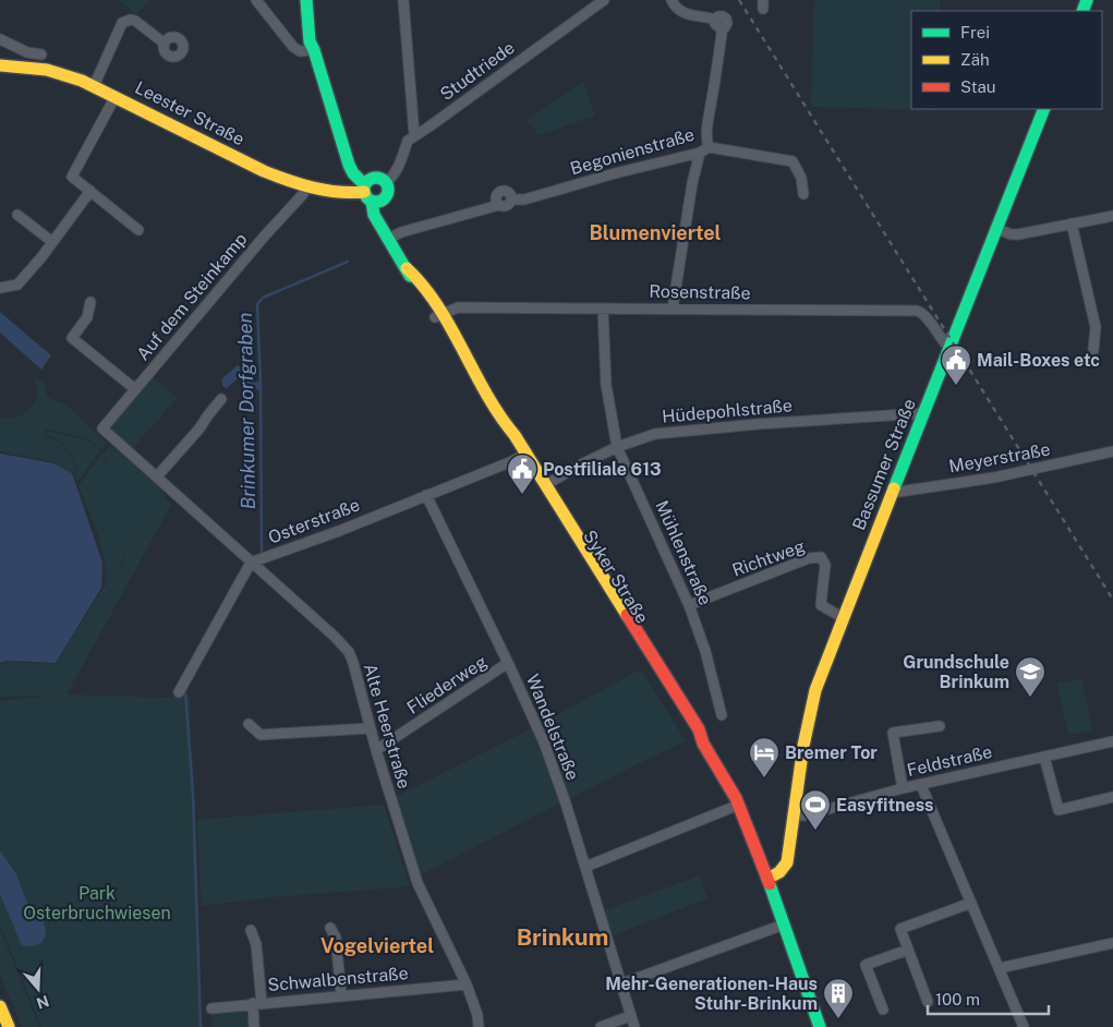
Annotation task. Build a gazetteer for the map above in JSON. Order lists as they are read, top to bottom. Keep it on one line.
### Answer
{"streets":{"main road":["Leester Straße","Bassumer Straße","Syker Straße"],"street":["Studtriede","Begonienstraße","Rosenstraße","Auf dem Steinkamp","Hüdepohlstraße","Meyerstraße","Osterstraße","Mühlenstraße","Richtweg","Fliederweg","Alte Heerstraße","Wandelstraße","Feldstraße","Schwalbenstraße"]},"crossings":[["Leester Straße","Auf dem Steinkamp"],["Leester Straße","Syker Straße"],["Begonienstraße","Syker Straße"],["Rosenstraße","Bassumer Straße"],["Rosenstraße","Mühlenstraße"],["Rosenstraße","Syker Straße"],["Auf dem Steinkamp","Alte Heerstraße"],["Hüdepohlstraße","Bassumer Straße"],["Hüdepohlstraße","Mühlenstraße"],["Hüdepohlstraße","Syker Straße"],["Meyerstraße","Bassumer Straße"],["Bassumer Straße","Richtweg"],["Bassumer Straße","Syker Straße"],["Bassumer Straße","Feldstraße"],["Osterstraße","Syker Straße"],["Osterstraße","Alte Heerstraße"],["Osterstraße","Wandelstraße"],["Mühlenstraße","Richtweg"],["Fliederweg","Alte Heerstraße"],["Fliederweg","Wandelstraße"],["Alte Heerstraße","Schwalbenstraße"]],"districts":["Blumenviertel","Brinkum","Vogelviertel"],"water":["Brinkumer Dorfgraben"],"parks":["Park Osterbruchwiesen"],"places":{"public building":["Mail-Boxes etc","Postfiliale 613"],"school or university":["Grundschule Brinkum"],"hotel":["Bremer Tor"],"sports":["Easyfitness"],"building":["Mehr-Generationen-Haus Stuhr-Brinkum"]},"legend":["Frei","Zäh","Stau"],"scale_bar":"100 m","north":"bottom"}
